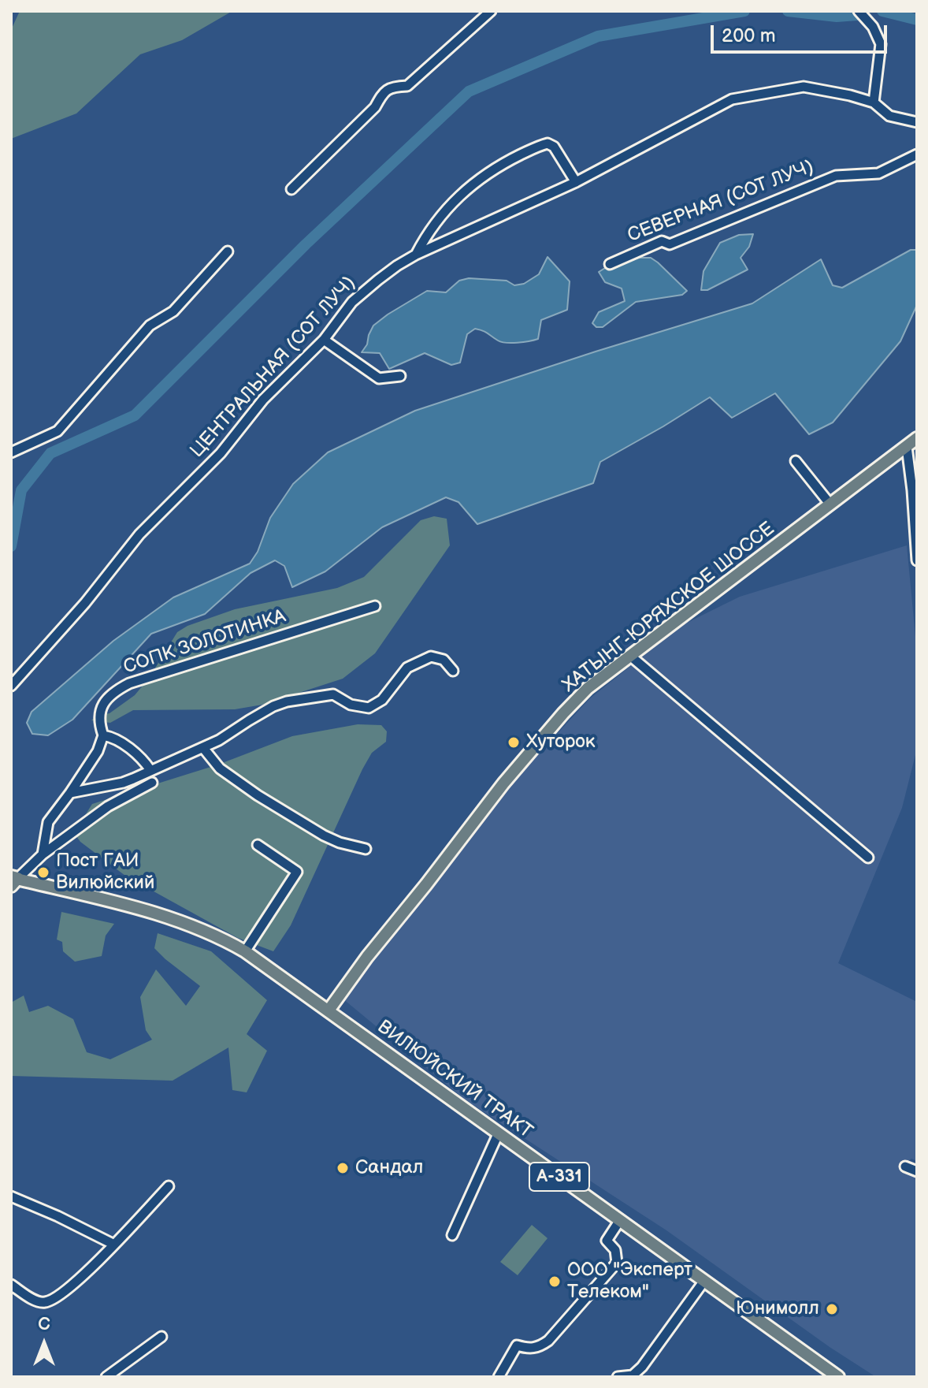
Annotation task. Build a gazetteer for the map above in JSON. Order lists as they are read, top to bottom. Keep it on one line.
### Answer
{"streets":{"main road":["ХАТЫНГ-ЮРЯХСКОЕ ШОССЕ","ВИЛЮЙСКИЙ ТРАКТ","А-331"],"street":["СЕВЕРНАЯ (СОТ ЛУЧ)","ЦЕНТРАЛЬНАЯ (СОТ ЛУЧ)","СОПК ЗОЛОТИНКА"]},"crossings":[["ХАТЫНГ-ЮРЯХСКОЕ ШОССЕ","ВИЛЮЙСКИЙ ТРАКТ"]],"places":["Хуторок","Пост ГАИ Вилюйский","Сандал","ООО \"Эксперт Телеком\"","Юнимолл"],"scale_bar":"200 m","north":"top"}
